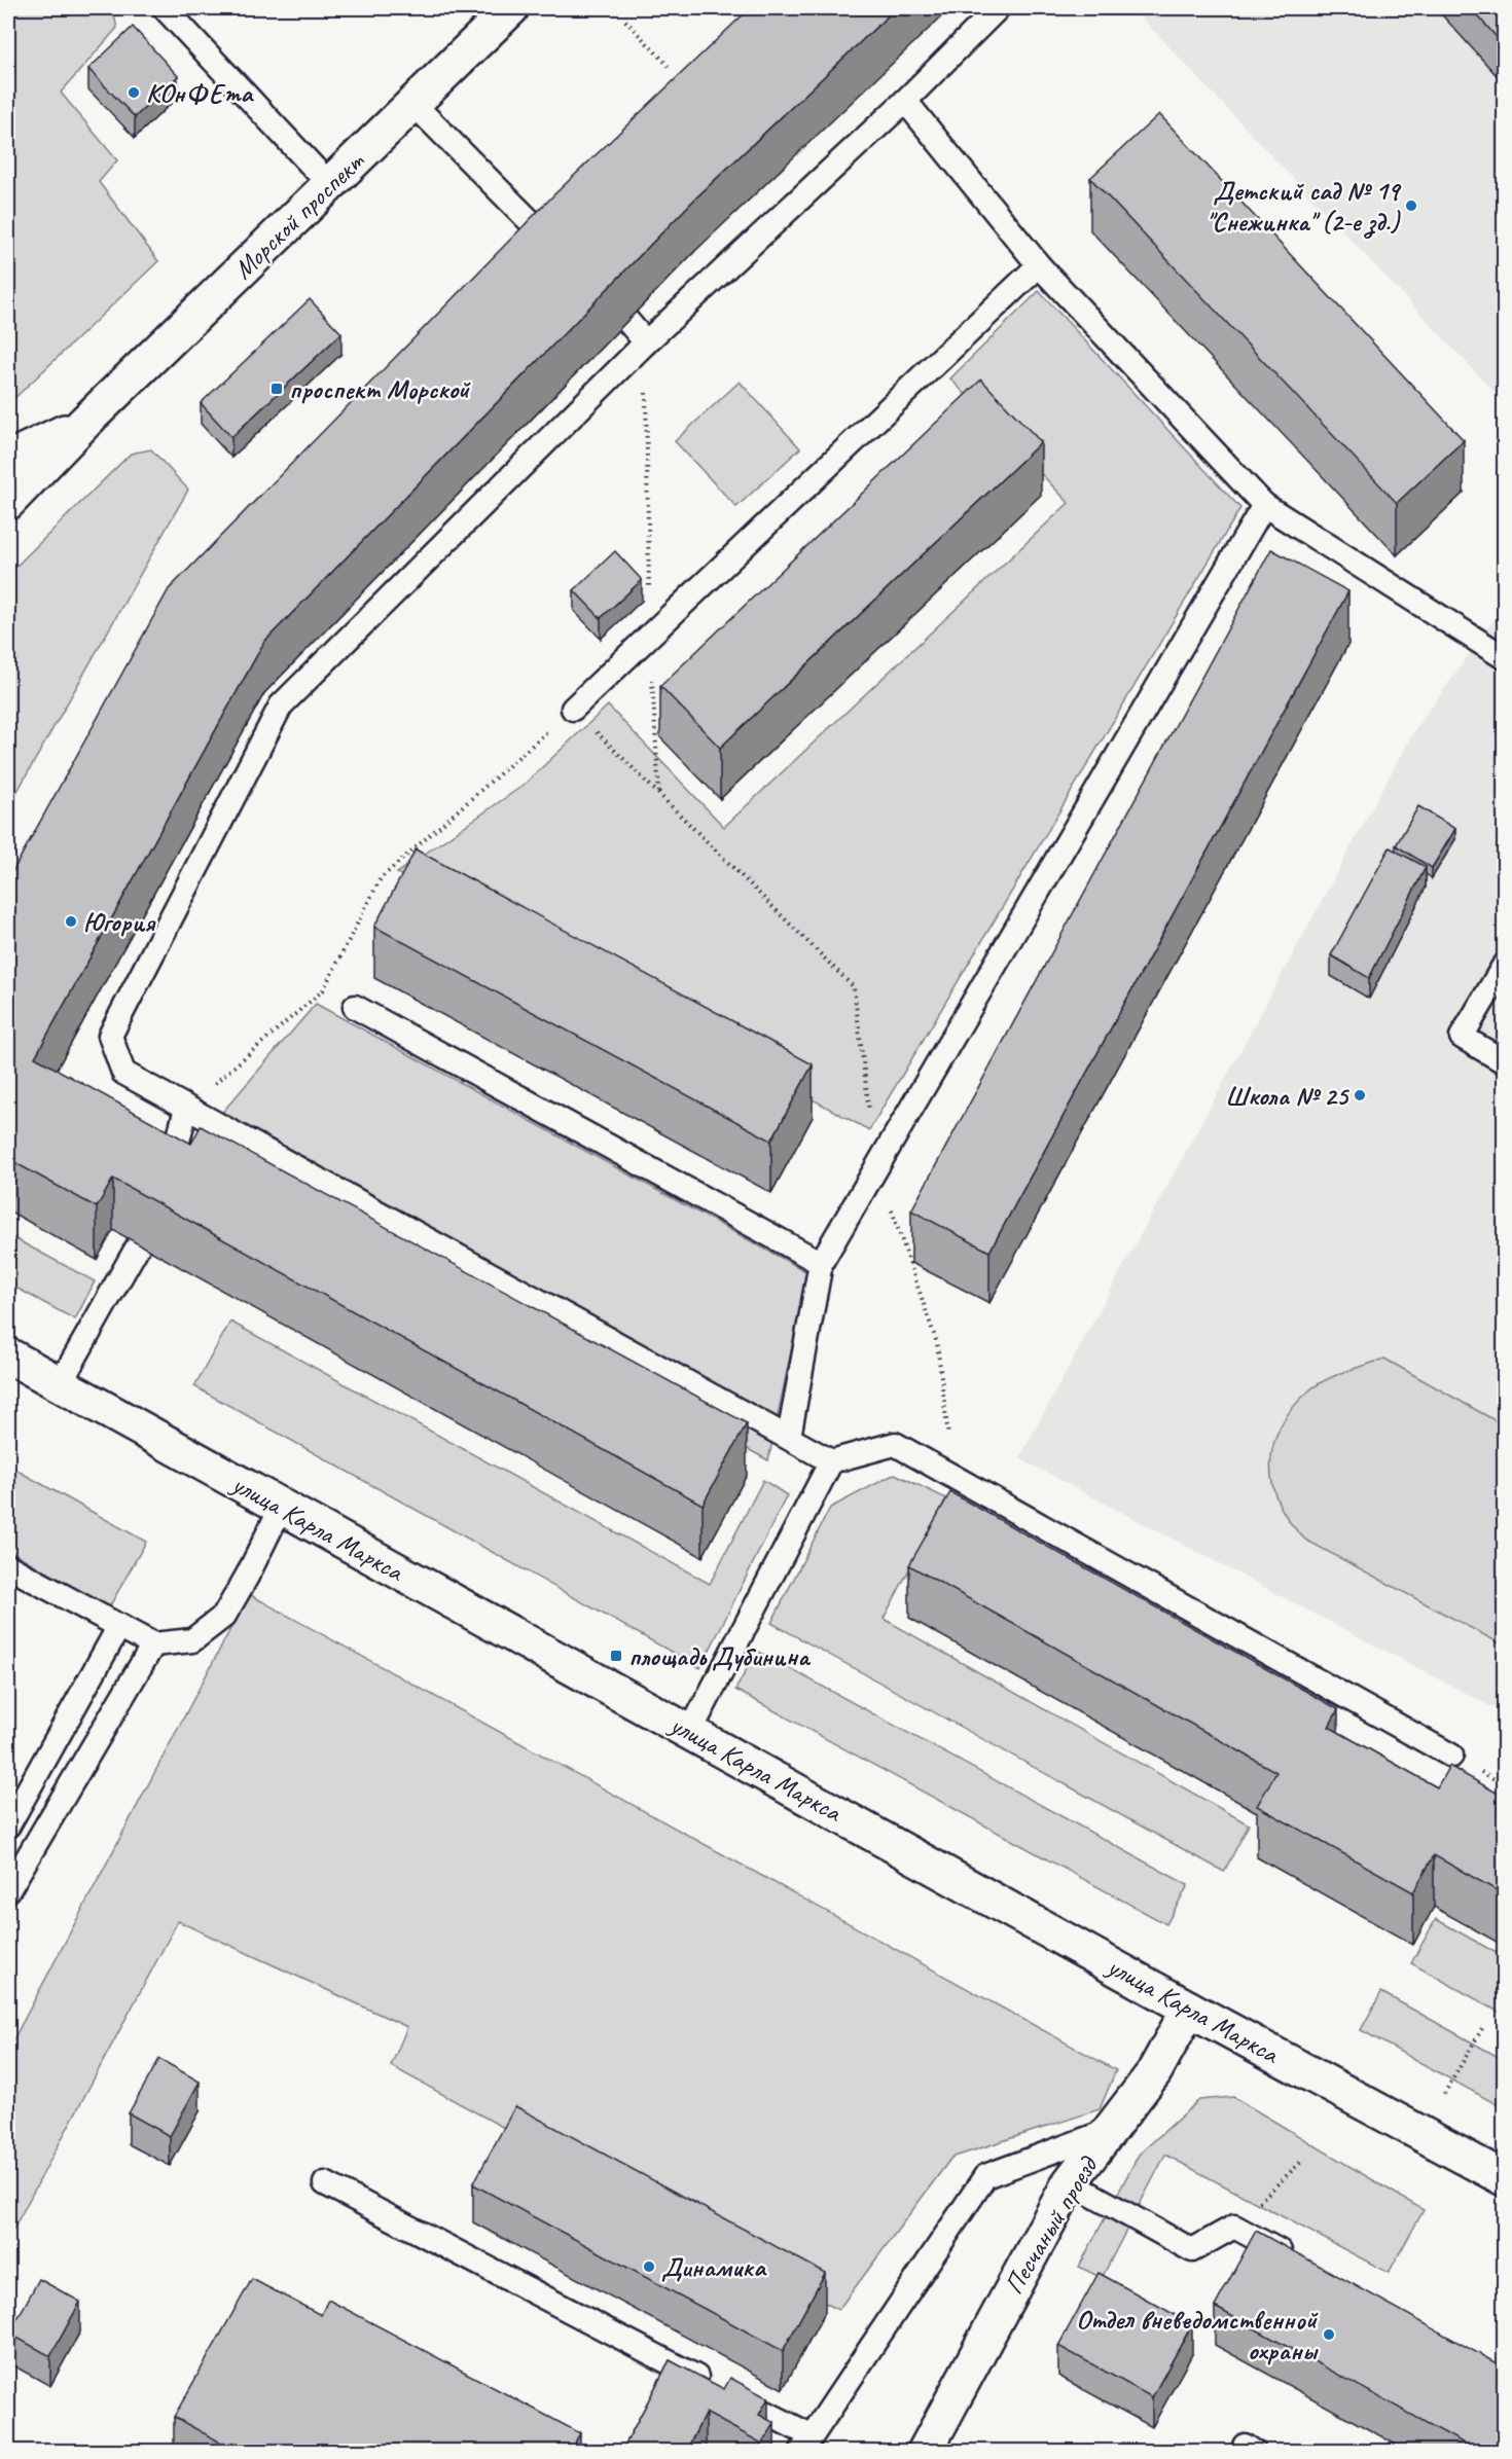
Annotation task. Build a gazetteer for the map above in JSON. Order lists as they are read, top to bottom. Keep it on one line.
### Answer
{"streets":{"street":["Морской проспект","улица Карла Маркса","Песчаный проезд"]},"crossings":[["улица Карла Маркса","Песчаный проезд"]],"places":{"other":["КОнФЕта","Детский сад № 19 \"Снежинка\" (2-е зд.)","Югория","Школа № 25","Динамика","Отдел вневедомственной охраны"],"transit":["проспект Морской","площадь Дубинина"]}}
